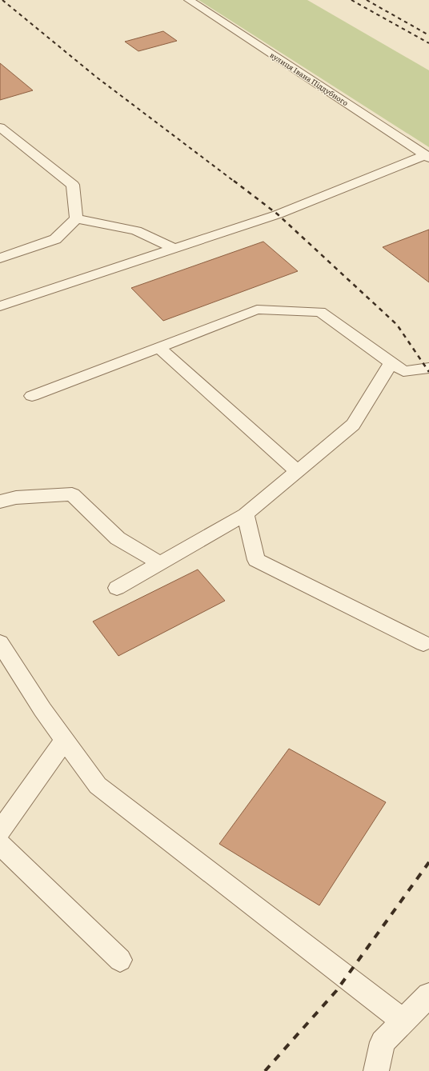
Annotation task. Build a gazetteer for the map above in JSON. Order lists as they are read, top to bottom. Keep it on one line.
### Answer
{"streets":{"street":["вулиця Івана Піддубного"]}}
